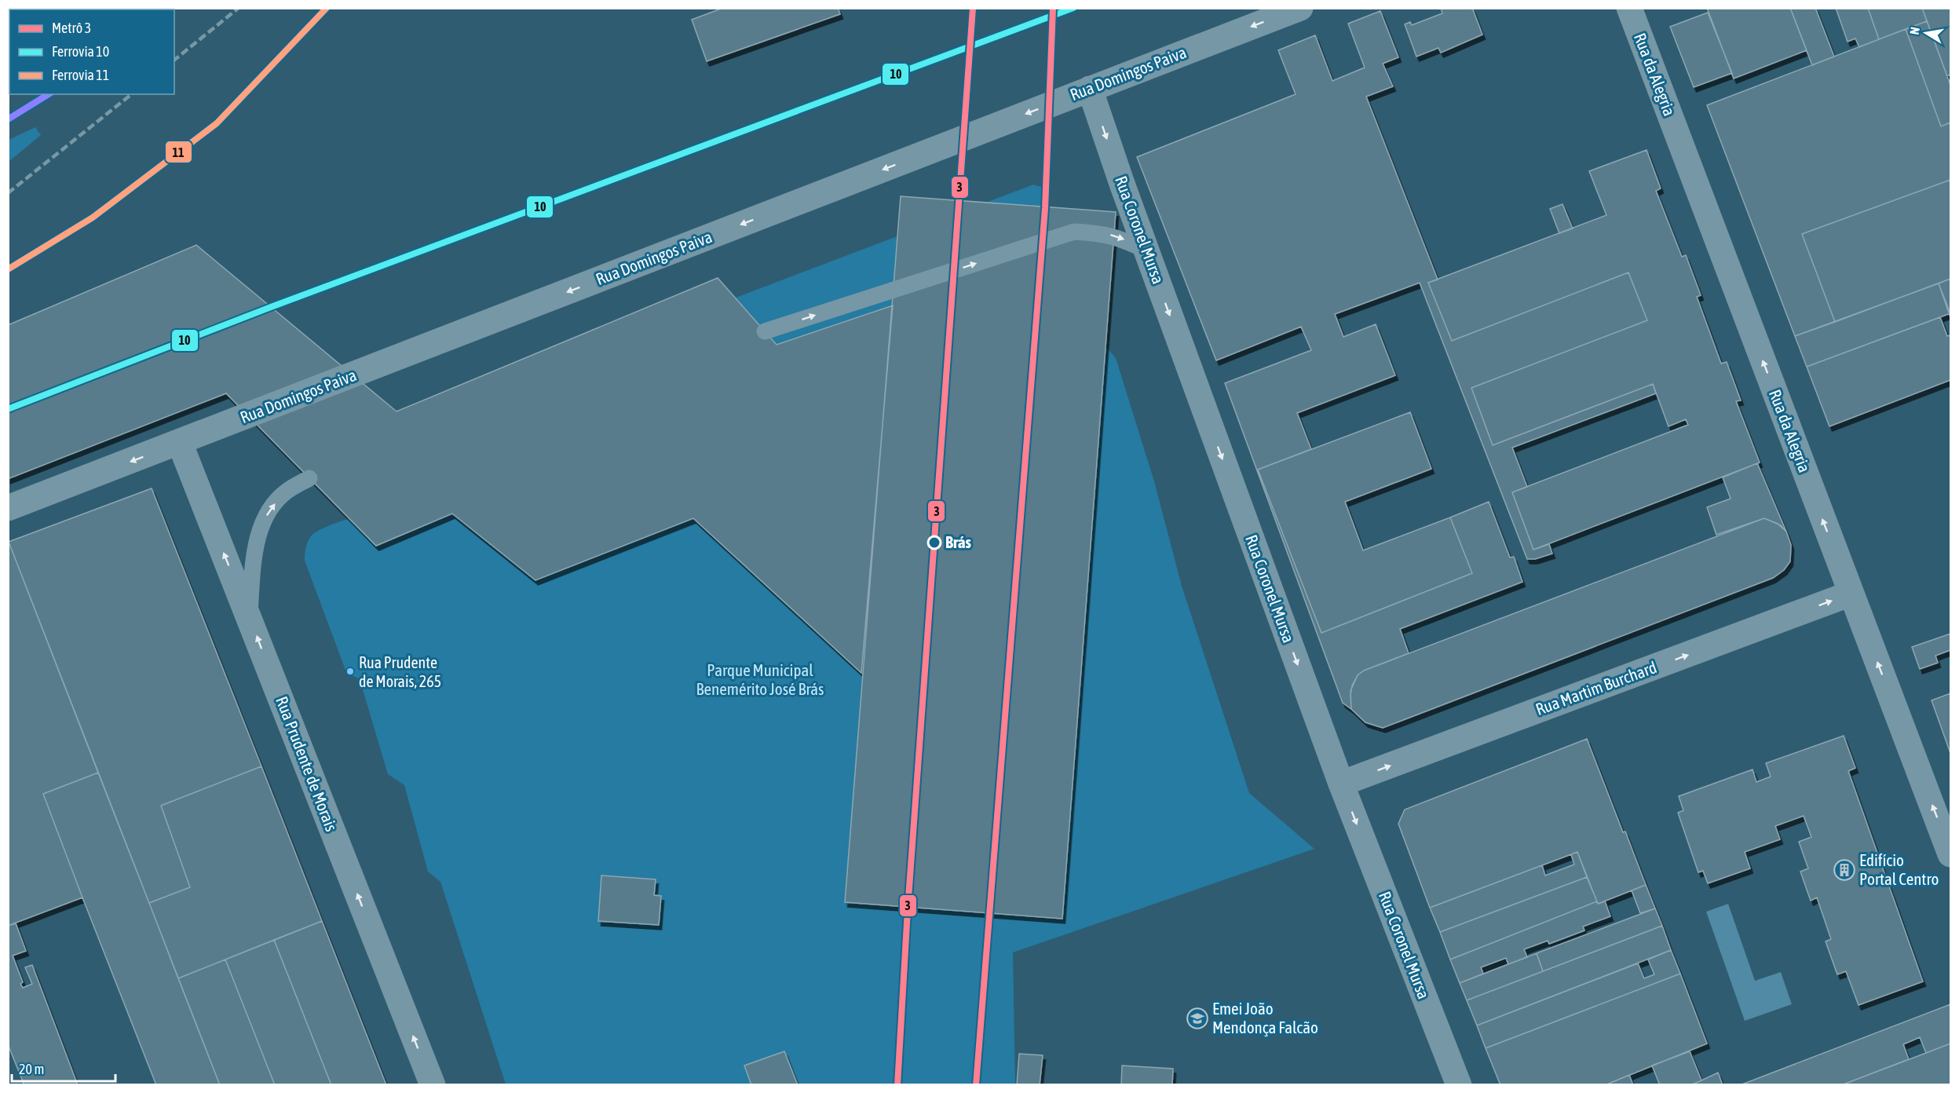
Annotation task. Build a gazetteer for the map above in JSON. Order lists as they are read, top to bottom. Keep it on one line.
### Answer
{"streets":{"street":["Rua Domingos Paiva","Rua da Alegria","Rua Coronel Mursa","Rua Martim Burchard","Rua Prudente de Morais"]},"crossings":[["Rua Domingos Paiva","Rua Coronel Mursa"],["Rua Domingos Paiva","Rua Prudente de Morais"],["Rua da Alegria","Rua Martim Burchard"],["Rua Coronel Mursa","Rua Martim Burchard"]],"one_way":["Rua Domingos Paiva","Rua da Alegria","Rua Coronel Mursa","Rua Martim Burchard","Rua Prudente de Morais"],"parks":["Parque Municipal Benemérito José Brás"],"places":{"other":["Brás","Rua Prudente de Morais, 265"],"building":["Edifício Portal Centro"],"school or university":["Emei João Mendonça Falcão"]},"lines":["metro line 3","rail line 10","rail line 11"],"legend":["Metrô 3","Ferrovia 10","Ferrovia 11"],"scale_bar":"20 m","north":"left"}
